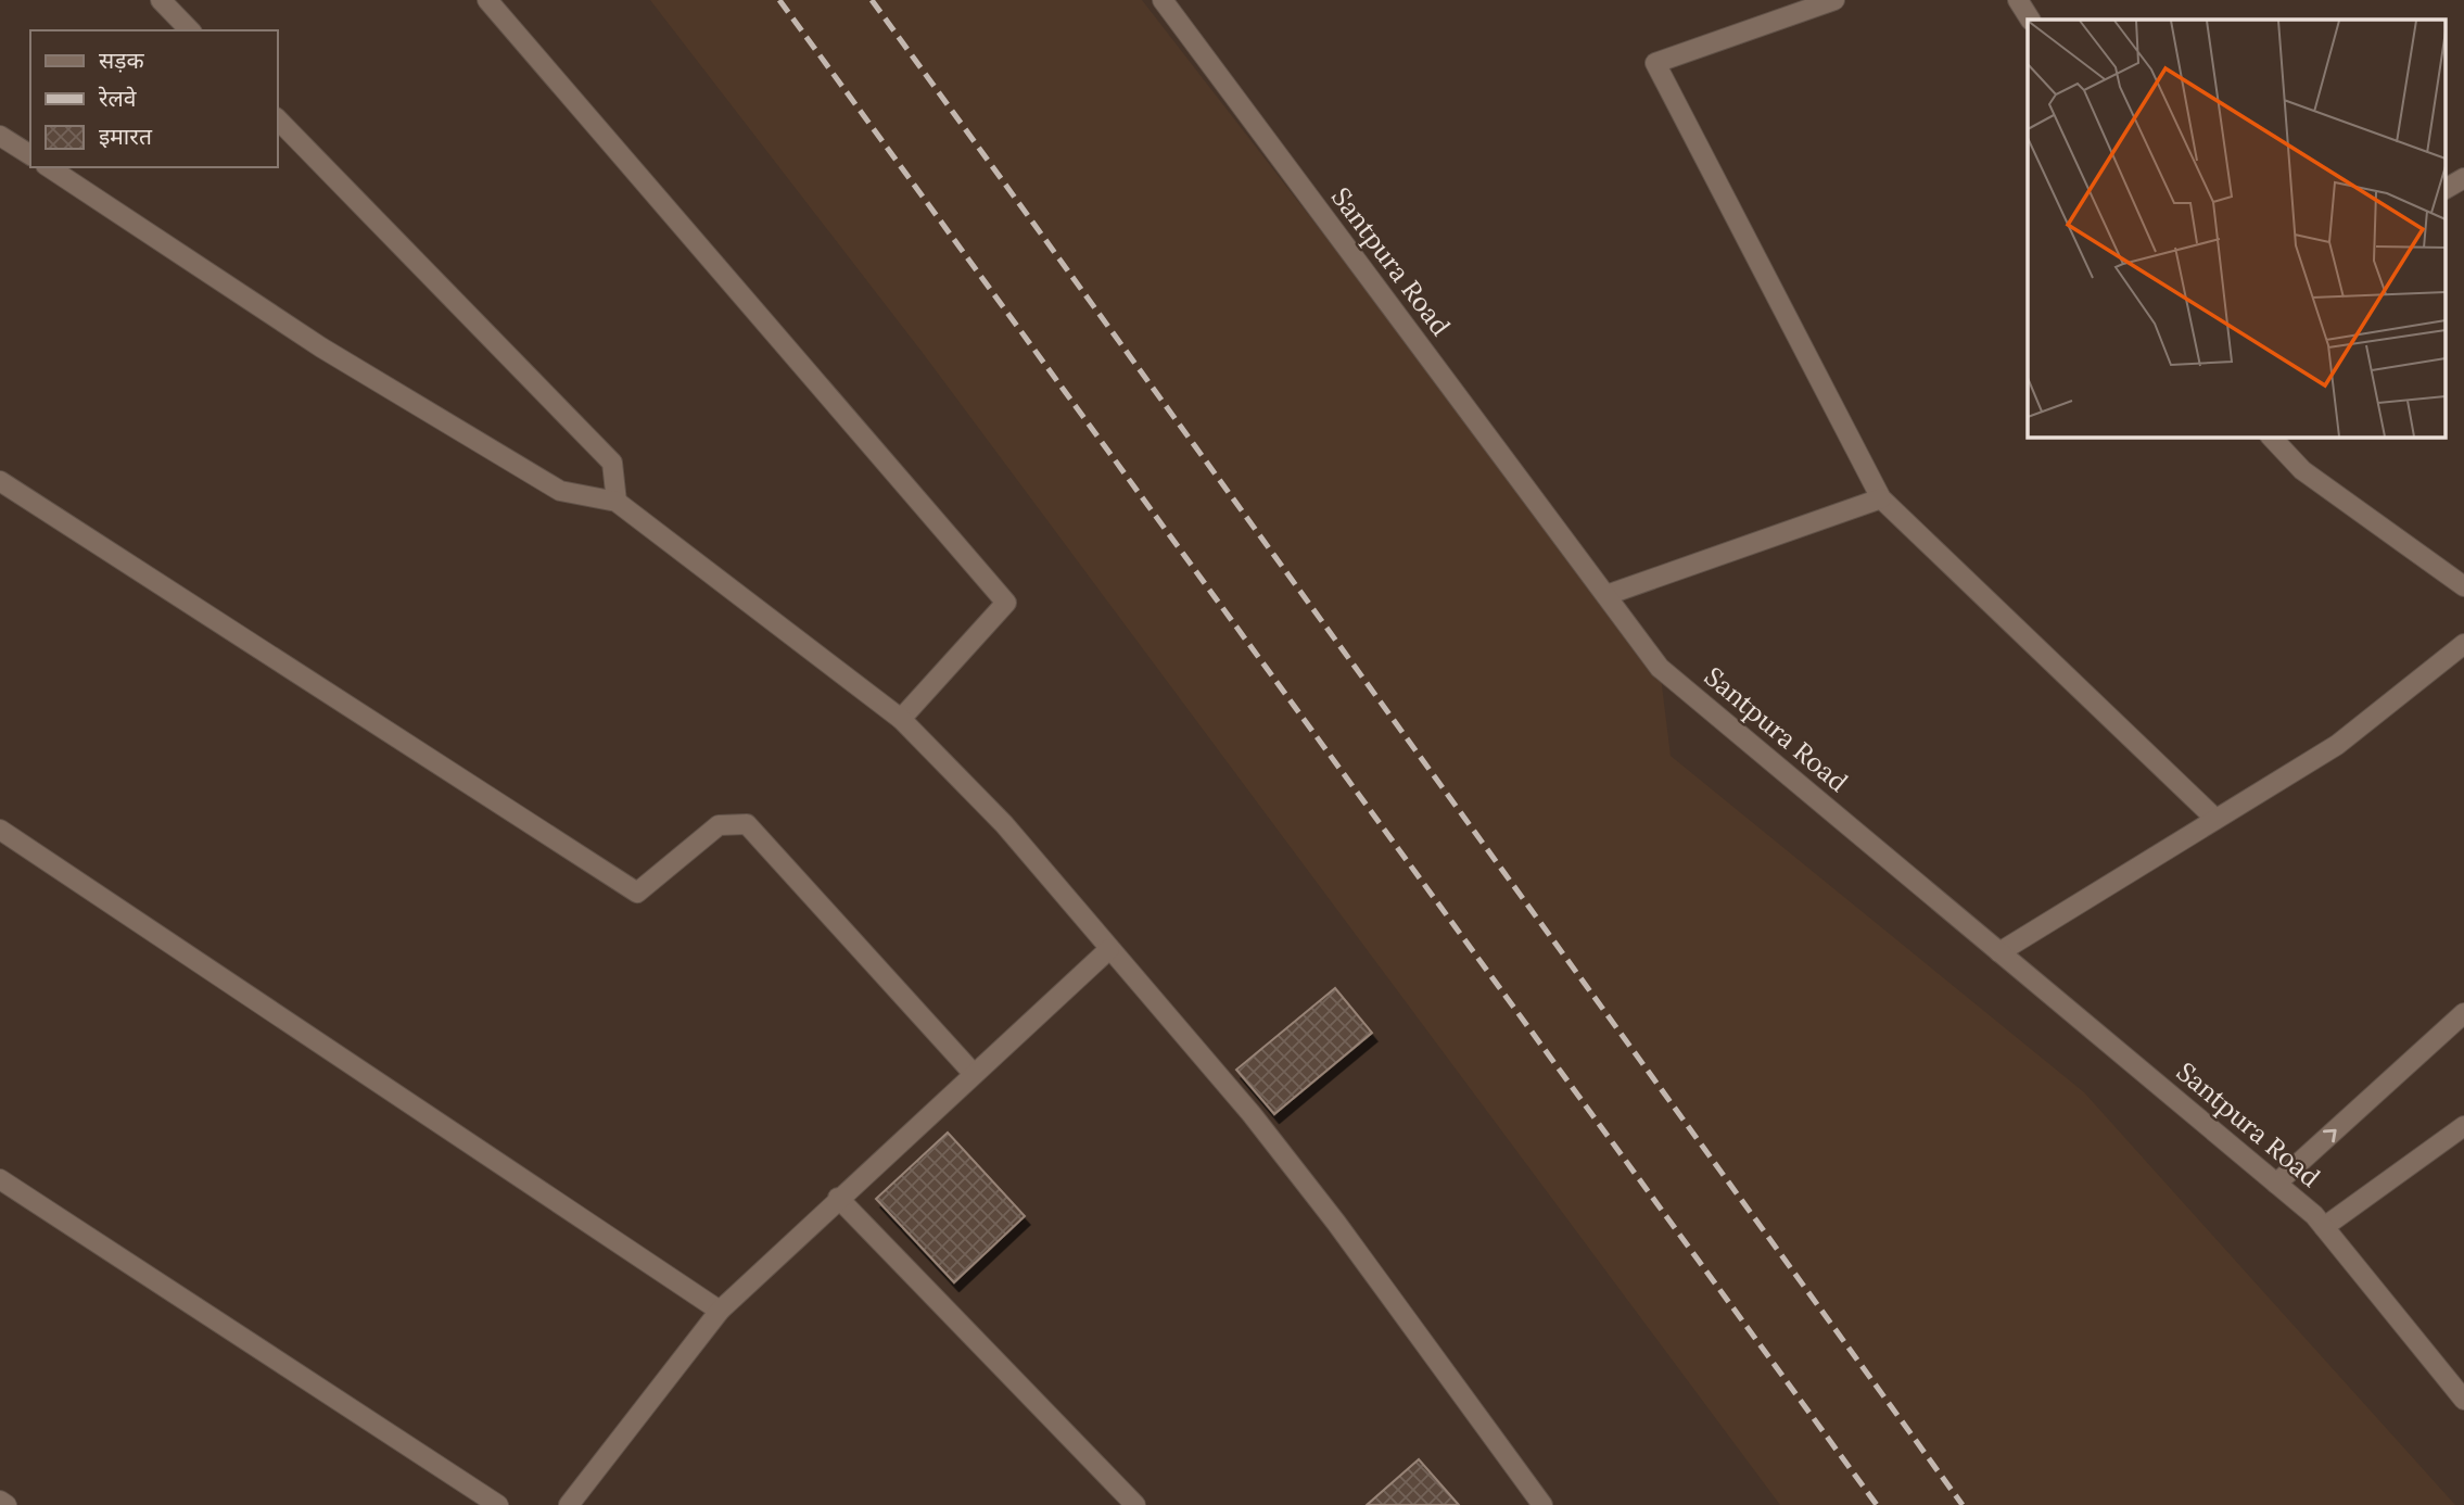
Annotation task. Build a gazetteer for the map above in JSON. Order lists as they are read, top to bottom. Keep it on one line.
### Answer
{"streets":{"street":["Santpura Road"]},"legend":["सड़क","रेलवे","इमारत"]}
